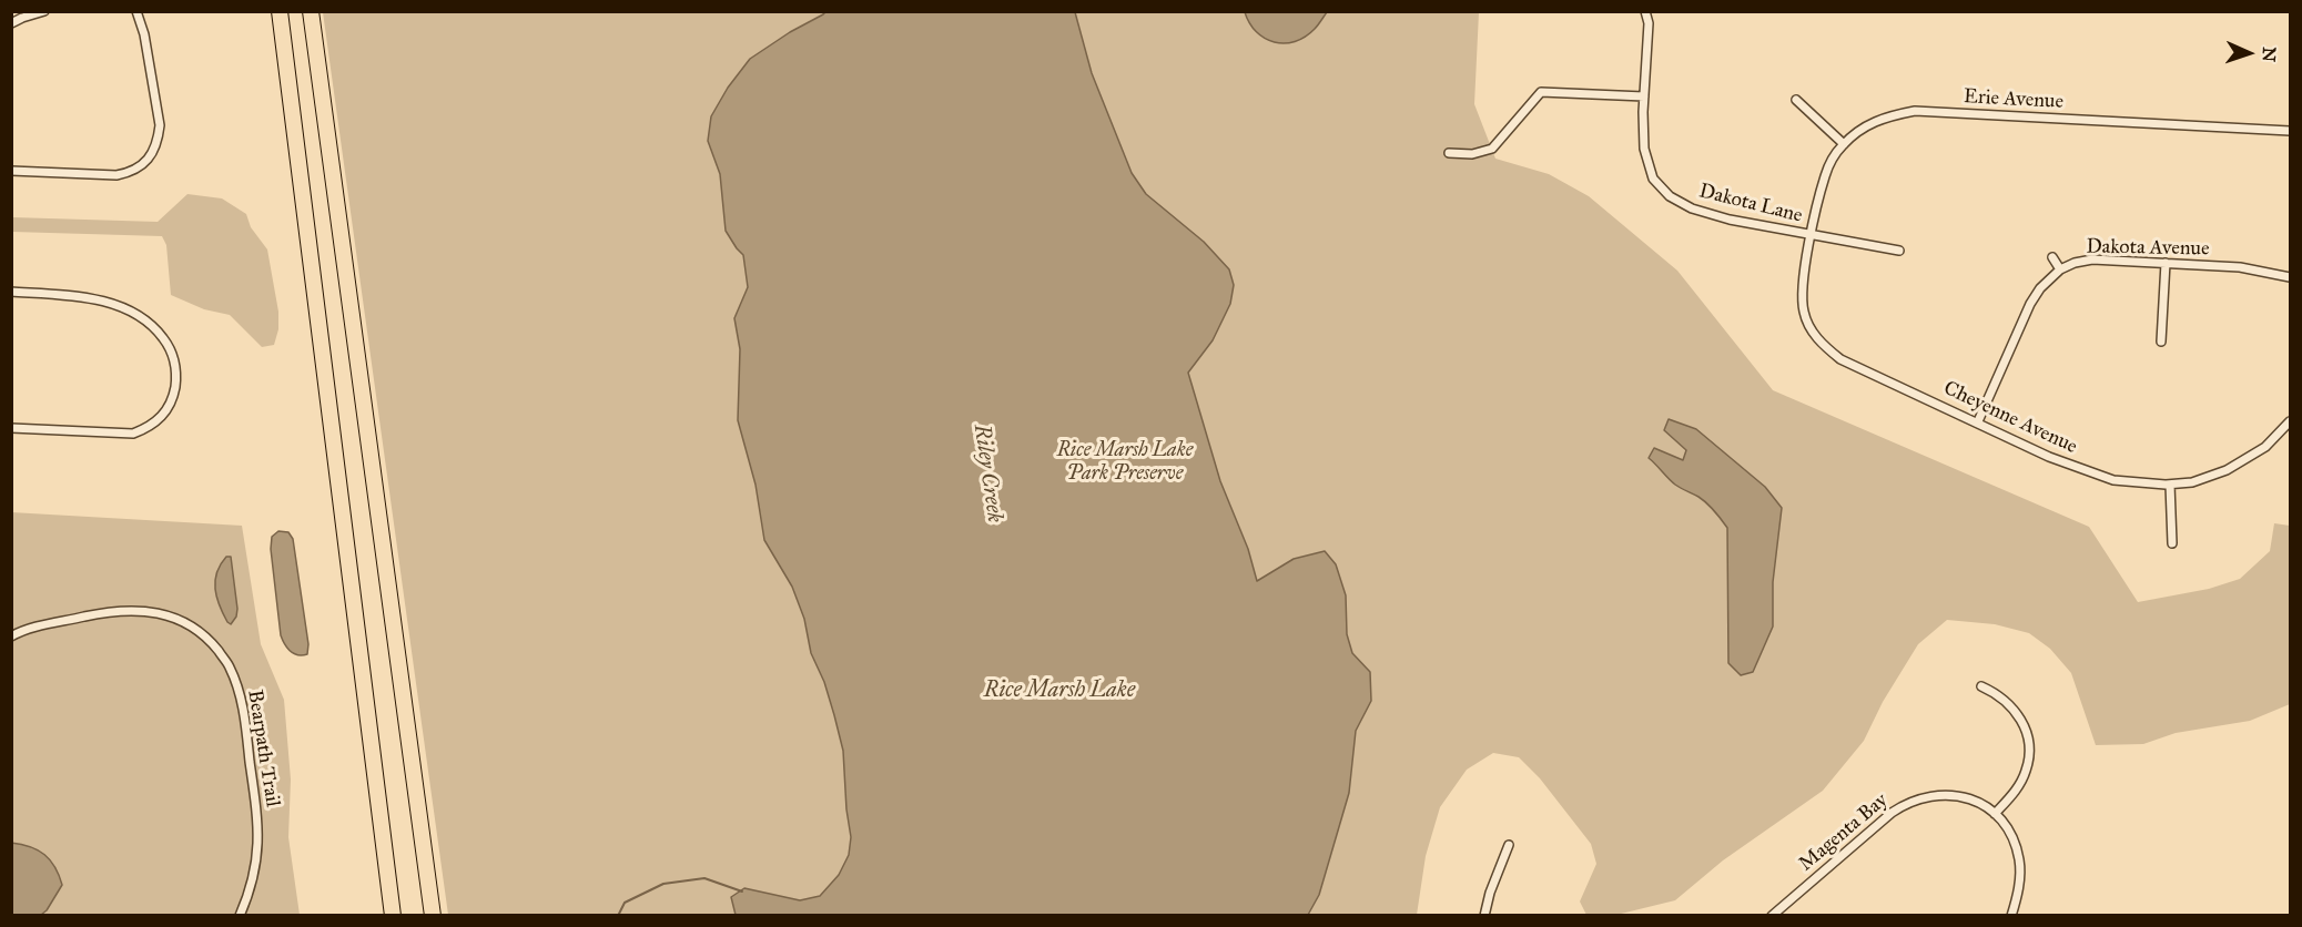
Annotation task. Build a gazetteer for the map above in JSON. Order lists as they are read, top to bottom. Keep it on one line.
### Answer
{"streets":{"street":["Erie Avenue","Dakota Lane","Dakota Avenue","Cheyenne Avenue","Bearpath Trail","Magenta Bay"]},"crossings":[["Erie Avenue","Dakota Lane"],["Erie Avenue","Cheyenne Avenue"],["Dakota Lane","Cheyenne Avenue"],["Dakota Avenue","Cheyenne Avenue"]],"water":["Riley Creek","Rice Marsh Lake"],"parks":["Rice Marsh Lake Park Preserve"],"north":"right"}
